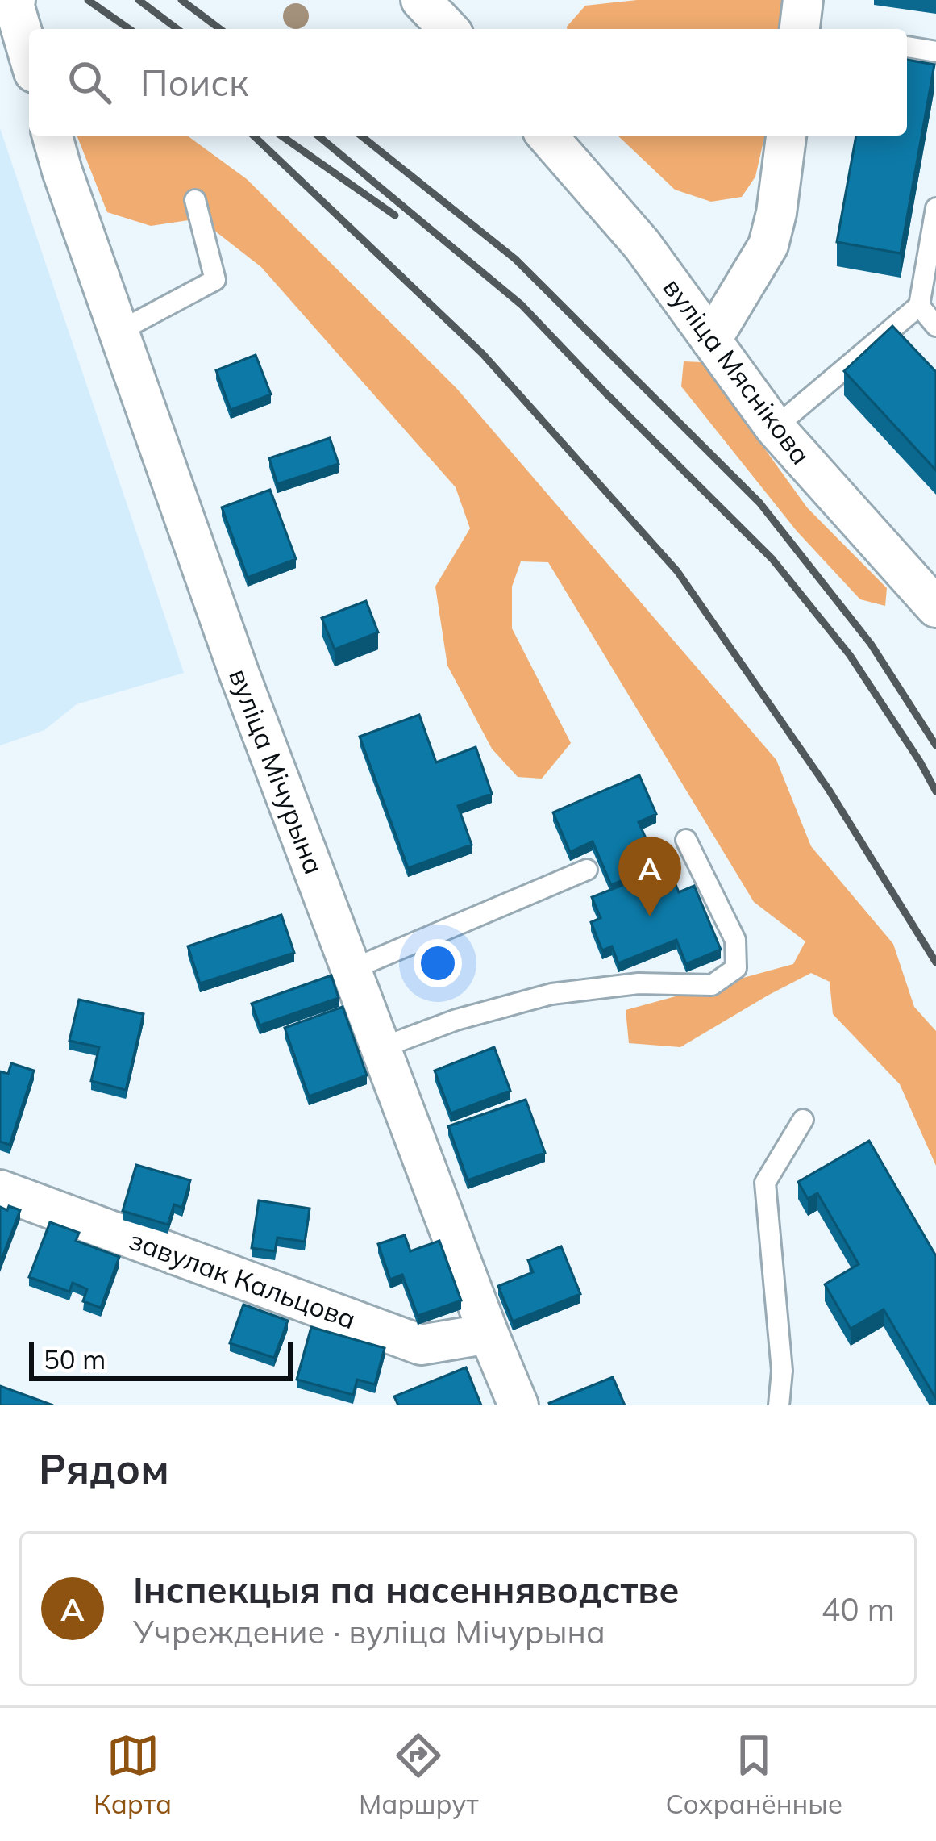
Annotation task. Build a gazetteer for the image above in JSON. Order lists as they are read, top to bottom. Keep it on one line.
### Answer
{"streets":{"street":["вуліца Мяснікова","вуліца Мічурына","завулак Кальцова"]},"crossings":[["вуліца Мічурына","завулак Кальцова"]],"scale_bar":"50 m","page":{"search":"Поиск","pins":"A","scale":"50 m","heading":"Рядом","list":[{"mark":"A","name":"Інспекцыя па насенняводстве","note":"Учреждение · вуліца Мічурына","value":"40 m"}],"nav":["Карта","Маршрут","Сохранённые"]}}
